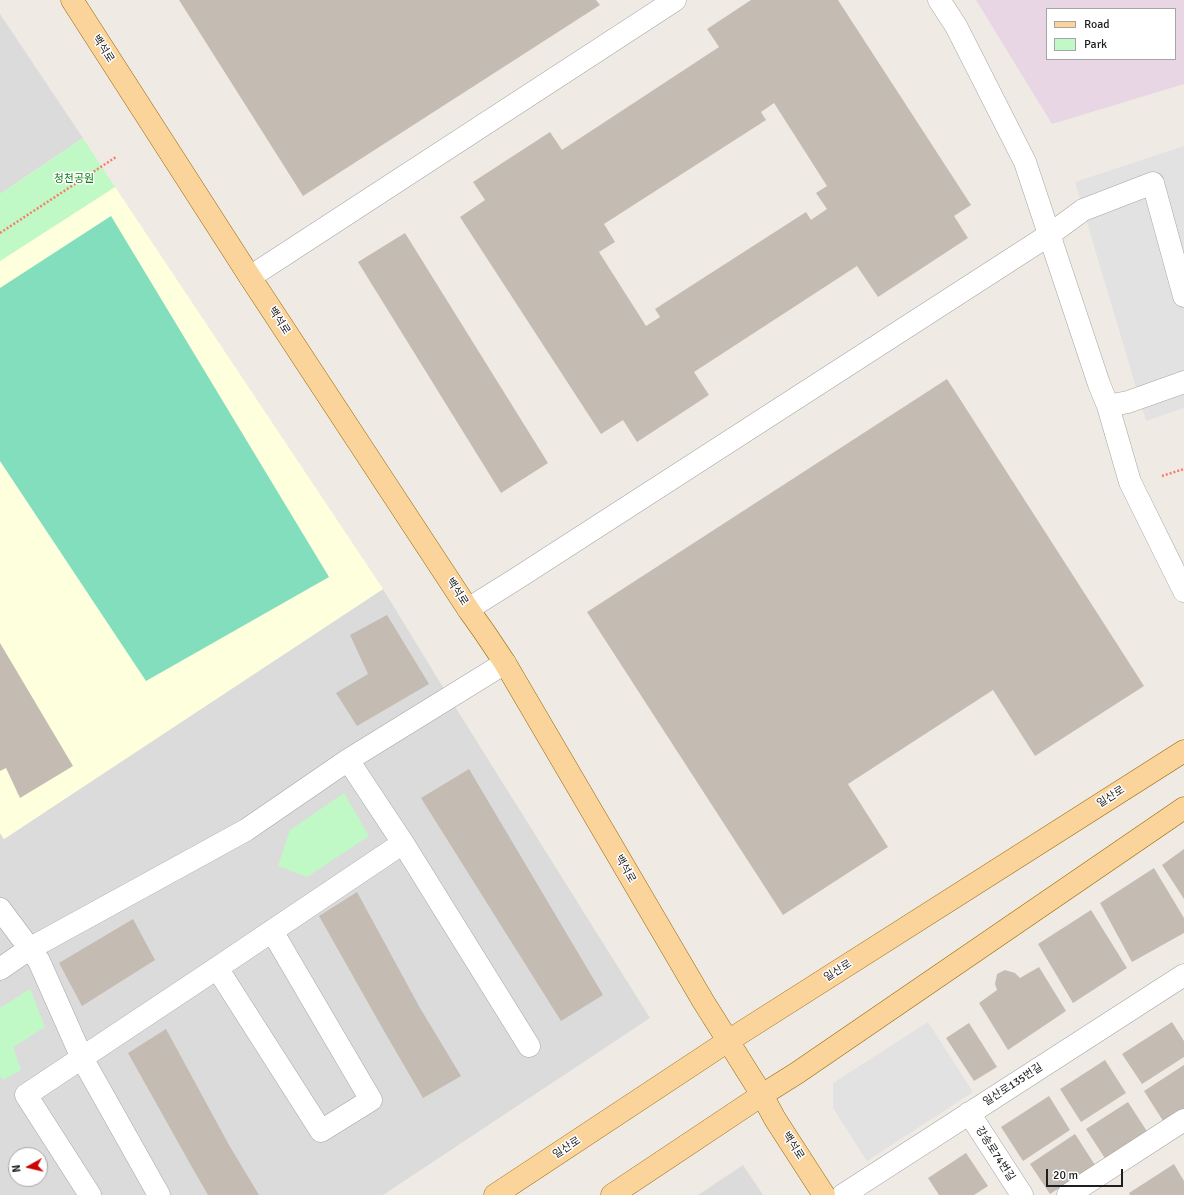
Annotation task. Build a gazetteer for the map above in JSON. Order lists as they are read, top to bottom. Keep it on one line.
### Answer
{"streets":{"main road":["백석로","일산로"],"street":["일산로135번길","강송로74번길"]},"crossings":[["백석로","일산로"],["일산로135번길","강송로74번길"]],"parks":["청천공원"],"legend":["Road","Park"],"scale_bar":"20 m","north":"left"}
